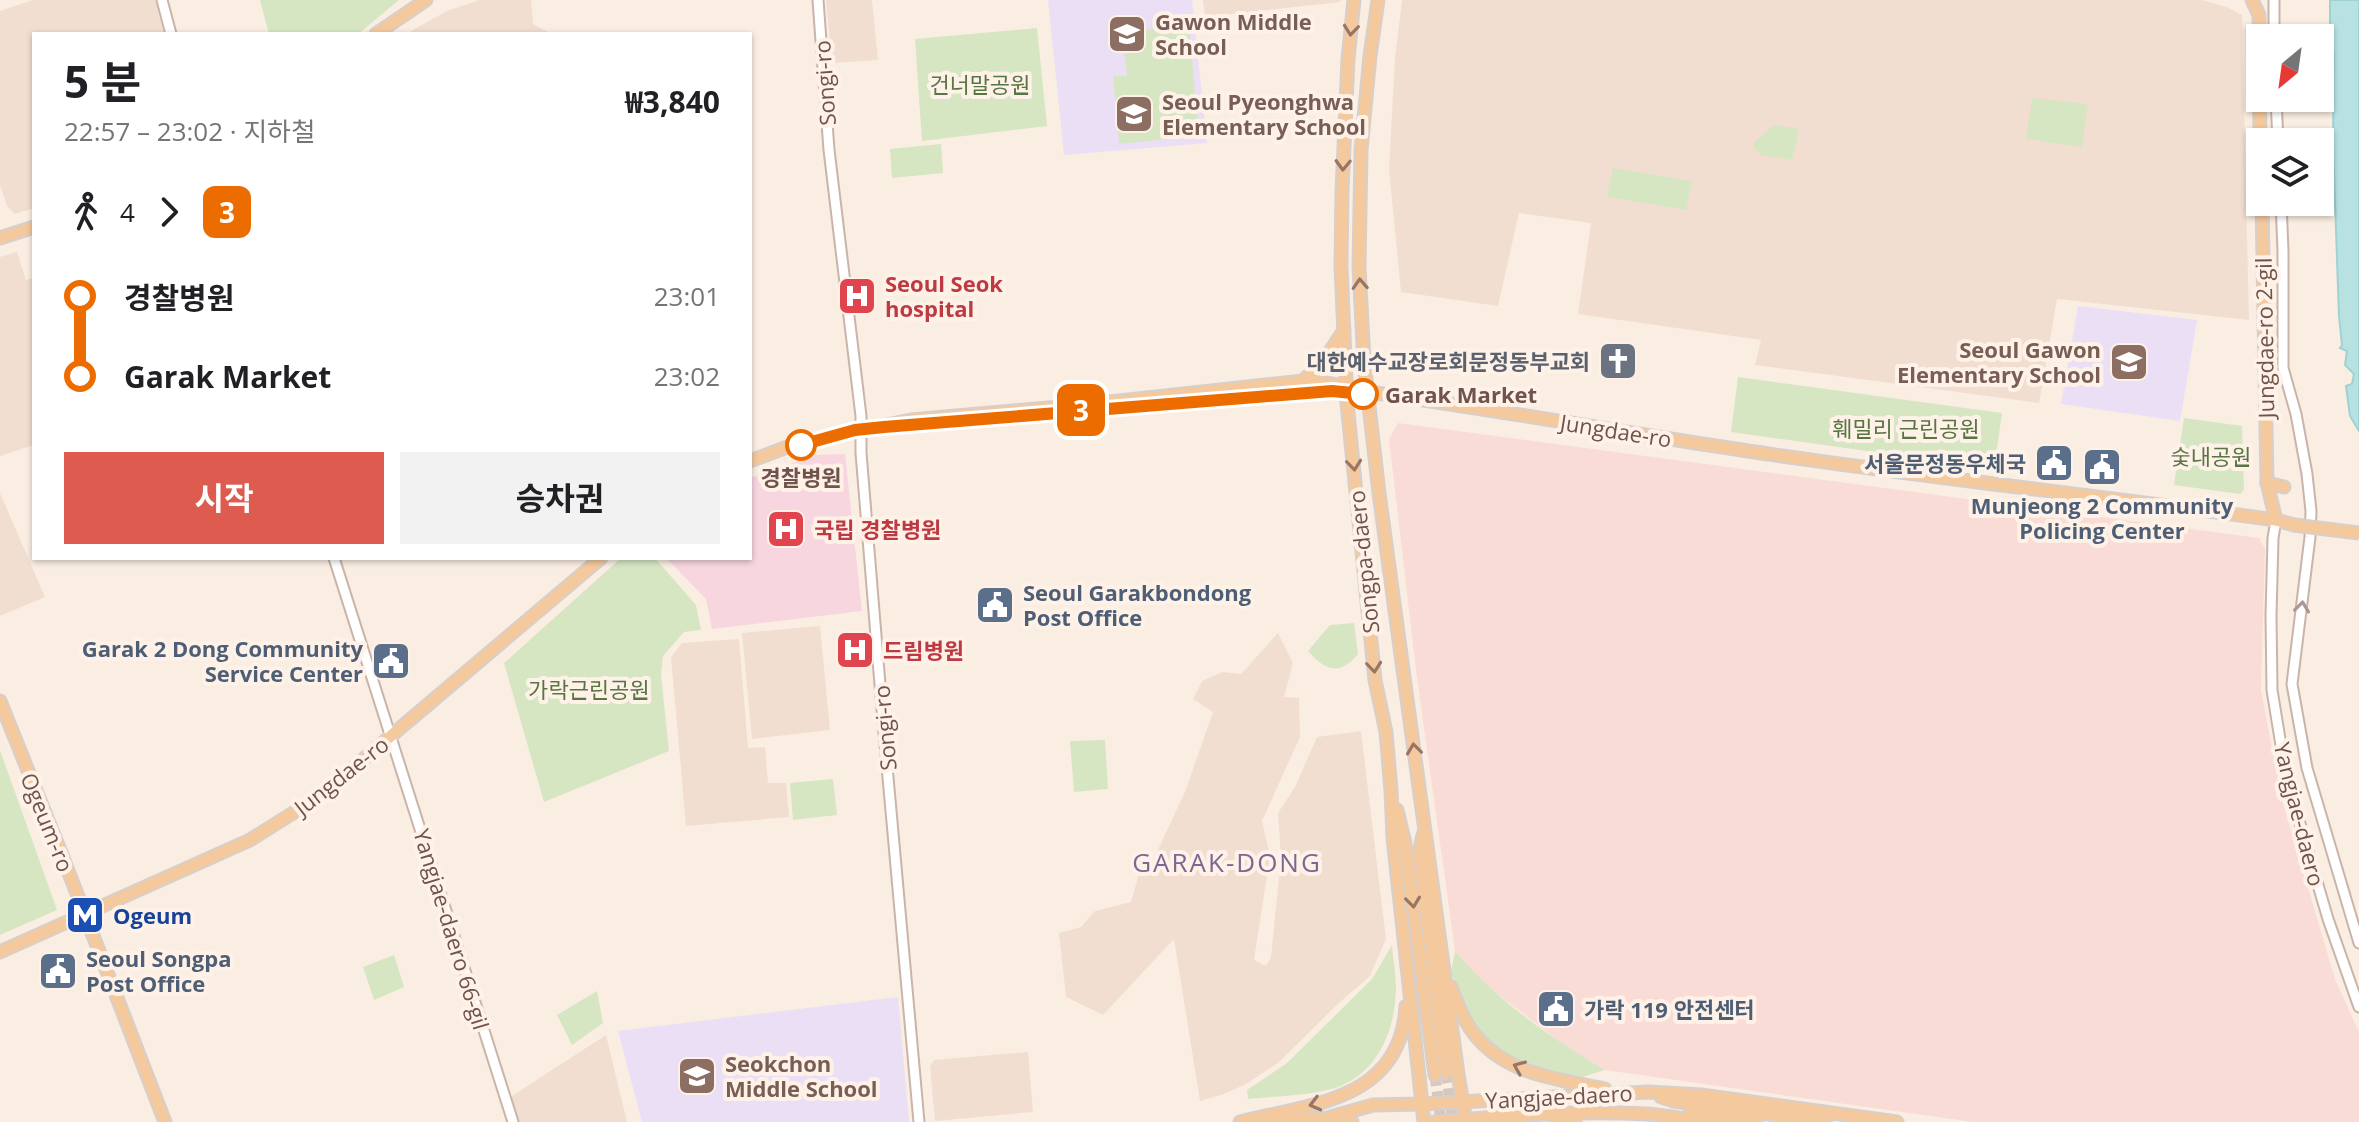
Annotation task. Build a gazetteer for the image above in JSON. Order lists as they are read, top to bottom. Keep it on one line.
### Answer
{"streets":{"main road":["Jungdae-ro 2-gil","Jungdae-ro","Songpa-daero","Yangjae-daero","Ogeum-ro"],"street":["Songi-ro","Yangjae-daero 66-gil"]},"crossings":[["Songi-ro","Jungdae-ro"],["Jungdae-ro 2-gil","Jungdae-ro"],["Jungdae-ro 2-gil","Yangjae-daero"],["Jungdae-ro","Songpa-daero"],["Jungdae-ro","Yangjae-daero"],["Jungdae-ro","Ogeum-ro"],["Jungdae-ro","Yangjae-daero 66-gil"],["Songpa-daero","Yangjae-daero"]],"districts":["GARAK-DONG"],"parks":["건너말공원","훼밀리 근린공원","숯내공원","가락근린공원"],"places":{"school or university":["Gawon Middle School","Seoul Pyeonghwa Elementary School","Seoul Gawon Elementary School","Seokchon Middle School"],"hospital":["Seoul Seok hospital","국립 경찰병원","드림병원"],"church":["대한예수교장로회문정동부교회"],"other":["Garak Market","경찰병원"],"public building":["서울문정동우체국","Munjeong 2 Community Policing Center","Seoul Garakbondong Post Office","Garak 2 Dong Community Service Center","Seoul Songpa Post Office","가락 119 안전센터"],"metro station":["Ogeum"]},"lines":["metro line 3"],"north":"bottom left","page":{"on_map":"3","heading":["5 분","22:57 – 23:02 · 지하철","₩3,840"],"legs":["4","3"],"list":[{"name":"경찰병원","value":"23:01"},{"name":"Garak Market","value":"23:02"}],"buttons":["시작","승차권"]}}
